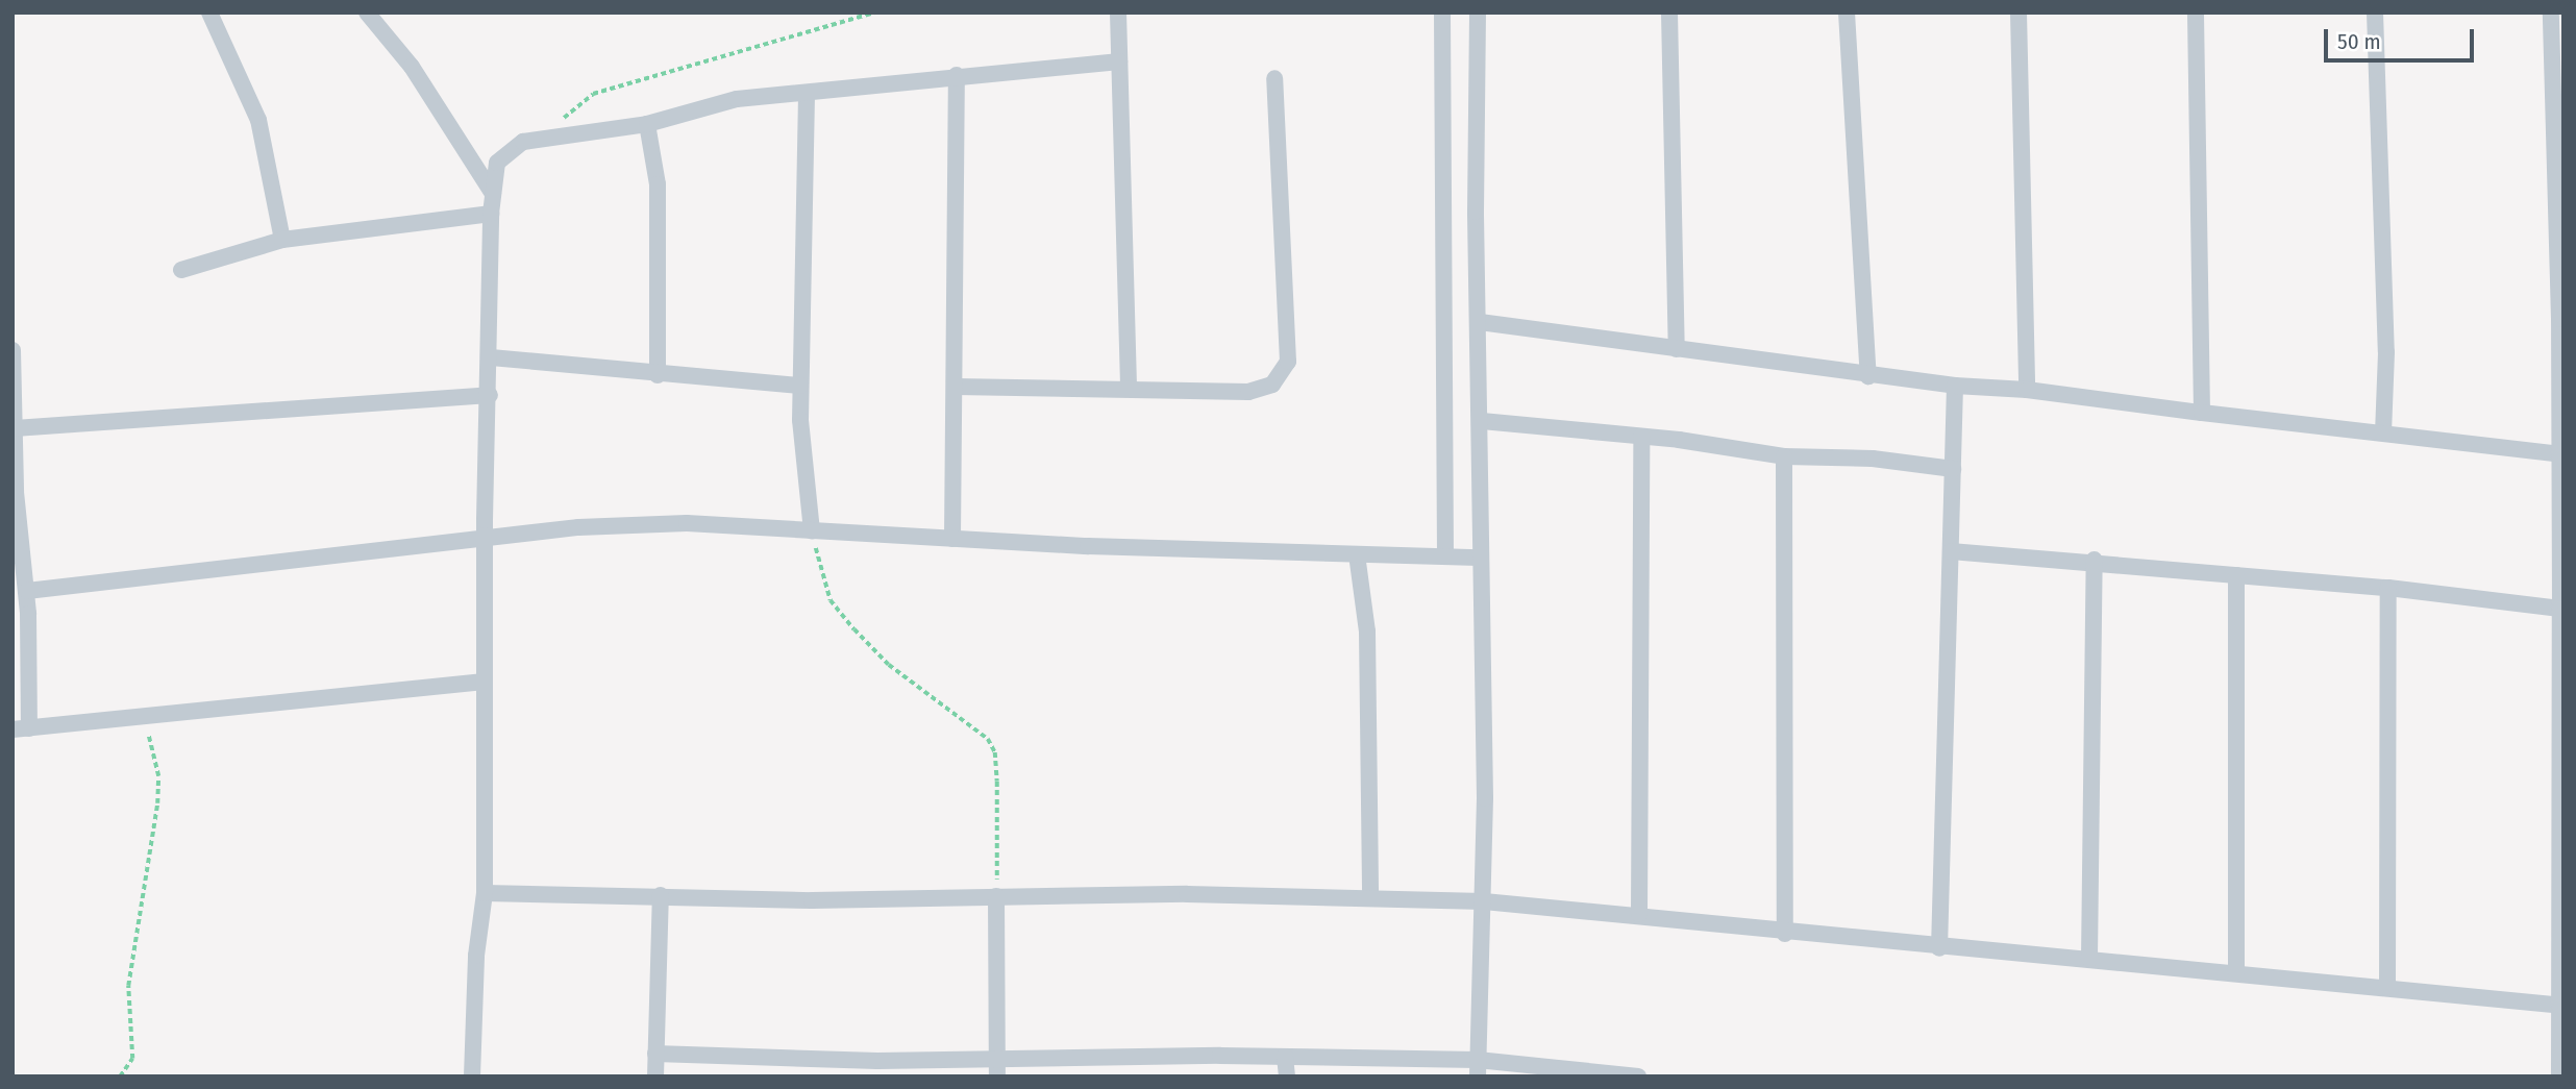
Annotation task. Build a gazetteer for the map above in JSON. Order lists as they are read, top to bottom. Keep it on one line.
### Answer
{"scale_bar":"50 m"}
